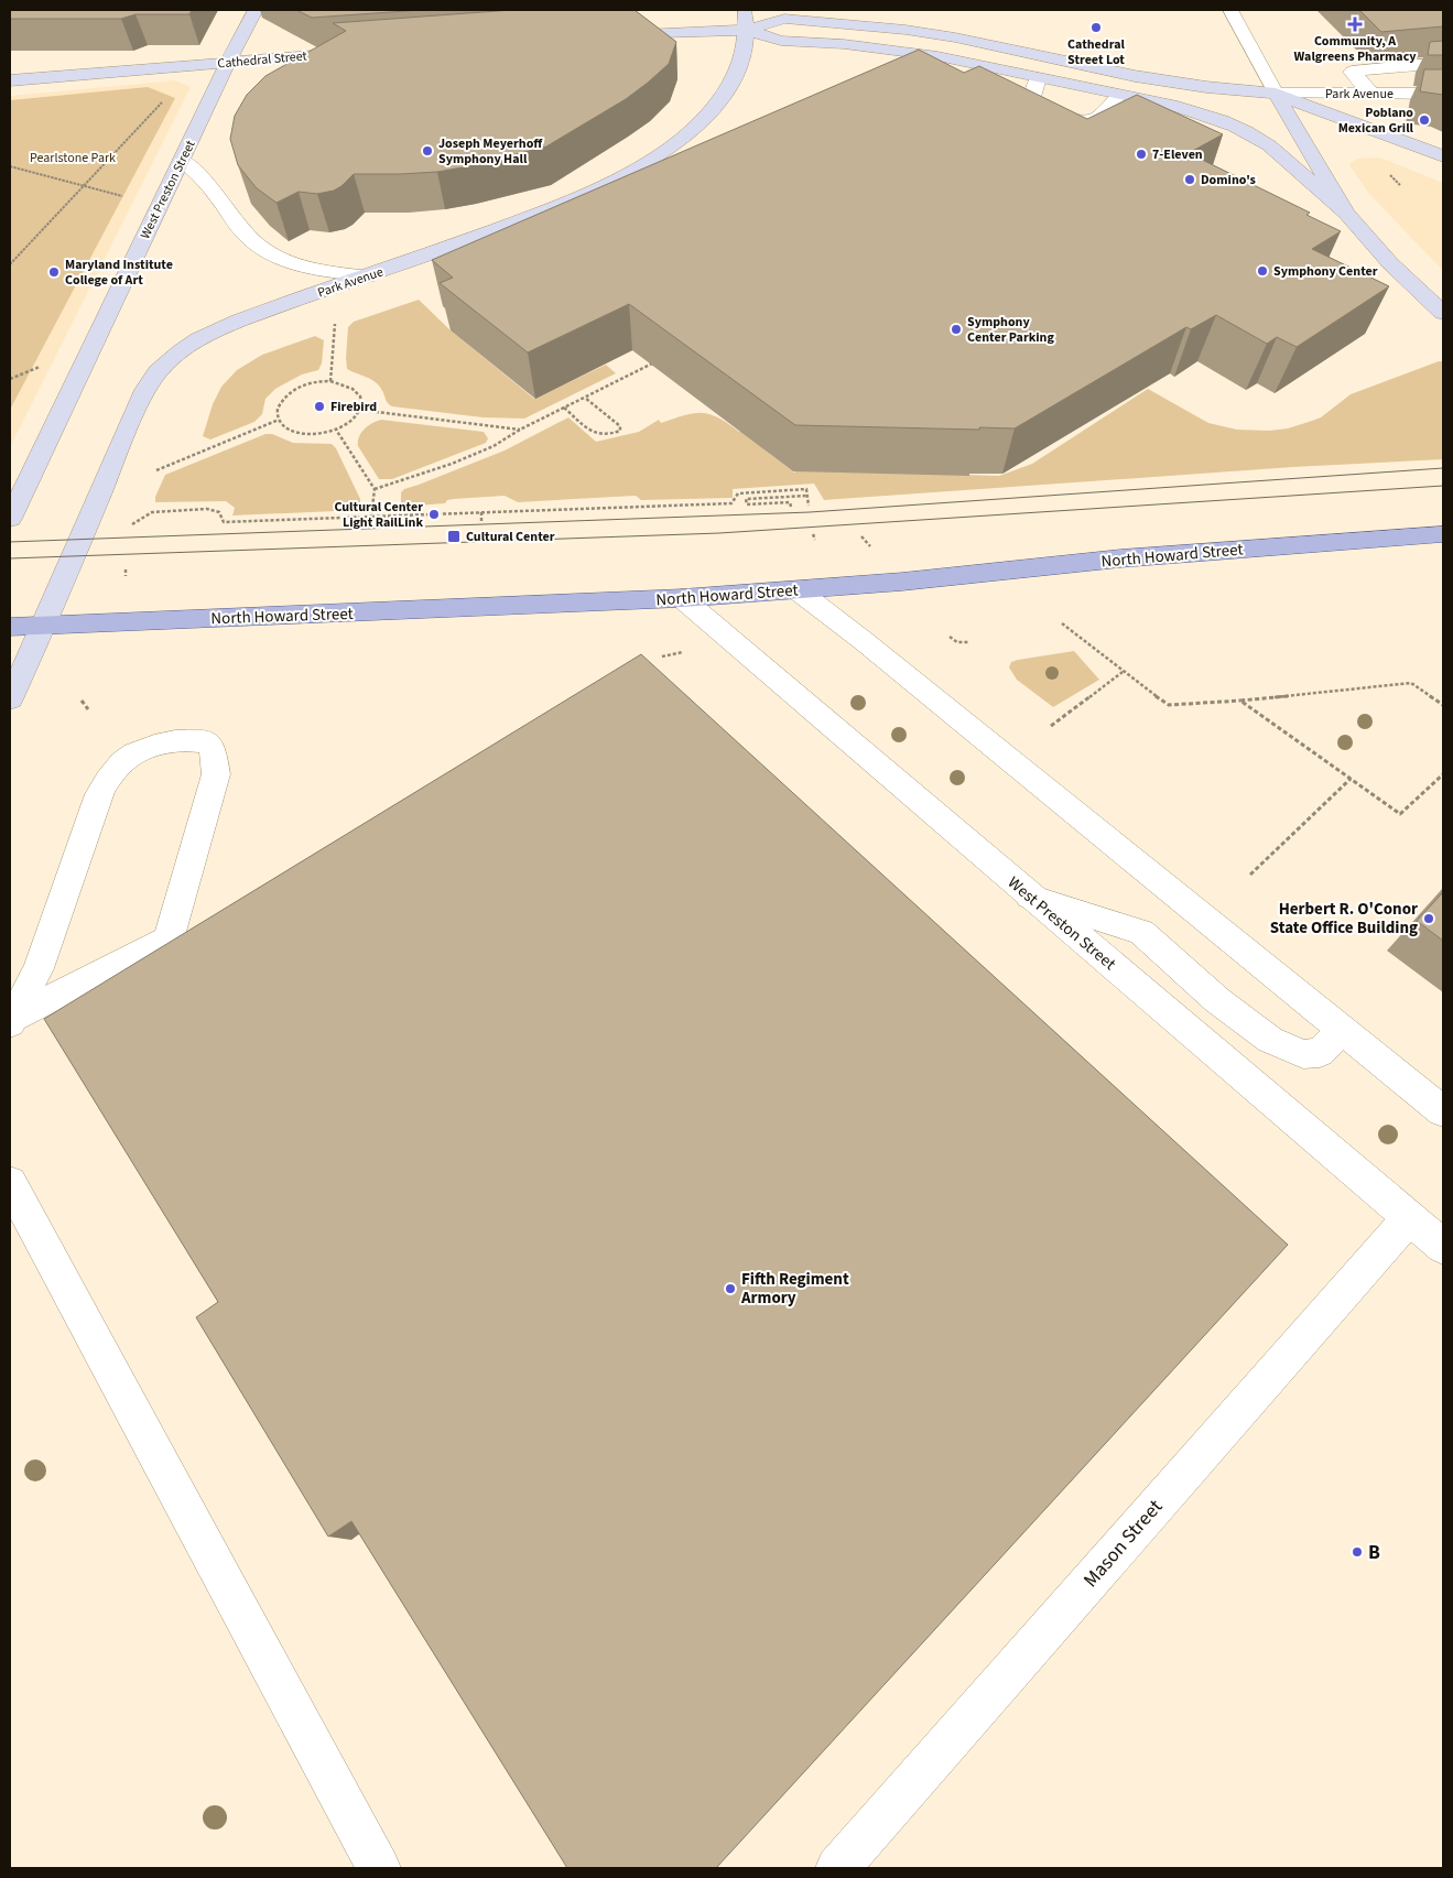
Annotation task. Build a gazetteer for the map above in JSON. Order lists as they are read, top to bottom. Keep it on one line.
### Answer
{"streets":{"main road":["Cathedral Street","Park Avenue","West Preston Street","North Howard Street"],"street":["Mason Street"]},"crossings":[["Cathedral Street","West Preston Street"],["Park Avenue","North Howard Street"],["West Preston Street","North Howard Street"],["West Preston Street","Mason Street"]],"parks":["Pearlstone Park"],"places":{"health":["Community, A Walgreens Pharmacy"],"other":["Cathedral Street Lot","Poblano Mexican Grill","Joseph Meyerhoff Symphony Hall","7-Eleven","Domino's","Symphony Center","Maryland Institute College of Art","Symphony Center Parking","Firebird","Cultural Center Light RailLink","Herbert R. O'Conor State Office Building","Fifth Regiment Armory","B"],"transit":["Cultural Center"]}}
